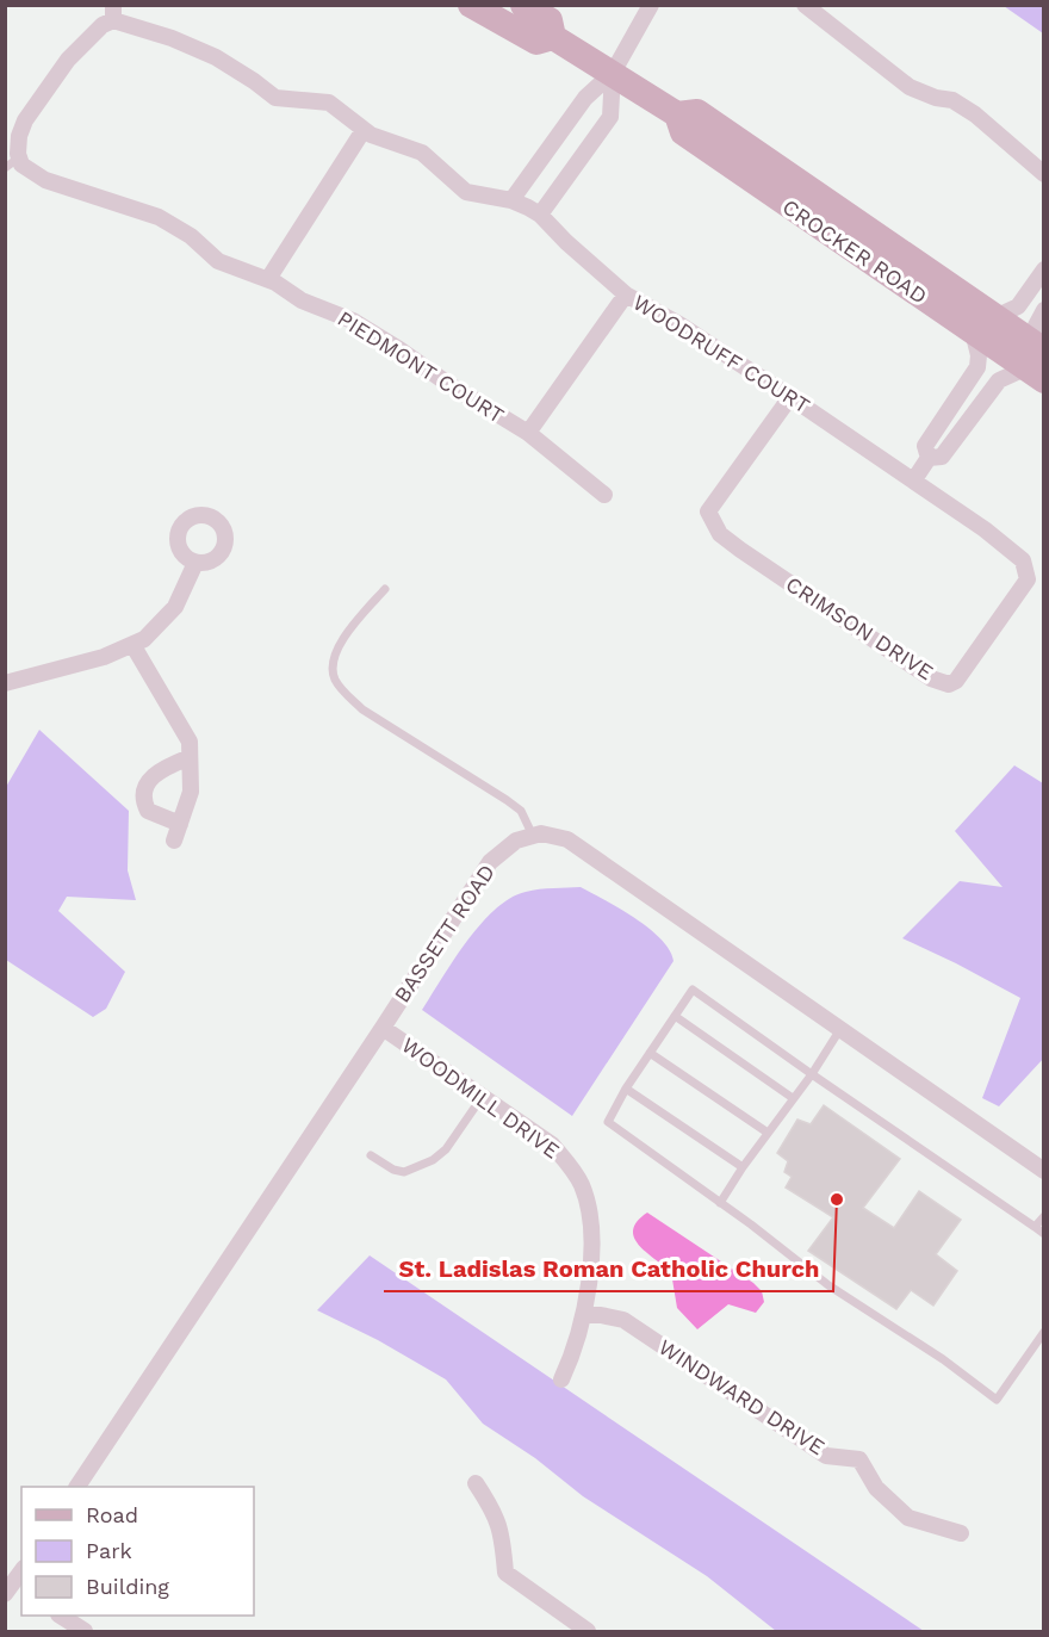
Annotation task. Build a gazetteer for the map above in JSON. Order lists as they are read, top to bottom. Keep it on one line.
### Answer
{"streets":{"main road":["CROCKER ROAD"],"street":["WOODRUFF COURT","PIEDMONT COURT","CRIMSON DRIVE","BASSETT ROAD","WOODMILL DRIVE","WINDWARD DRIVE"]},"crossings":[["WOODRUFF COURT","PIEDMONT COURT"],["WOODRUFF COURT","CRIMSON DRIVE"],["BASSETT ROAD","WOODMILL DRIVE"],["WOODMILL DRIVE","WINDWARD DRIVE"]],"places":["St. Ladislas Roman Catholic Church"],"legend":["Road","Park","Building"]}
